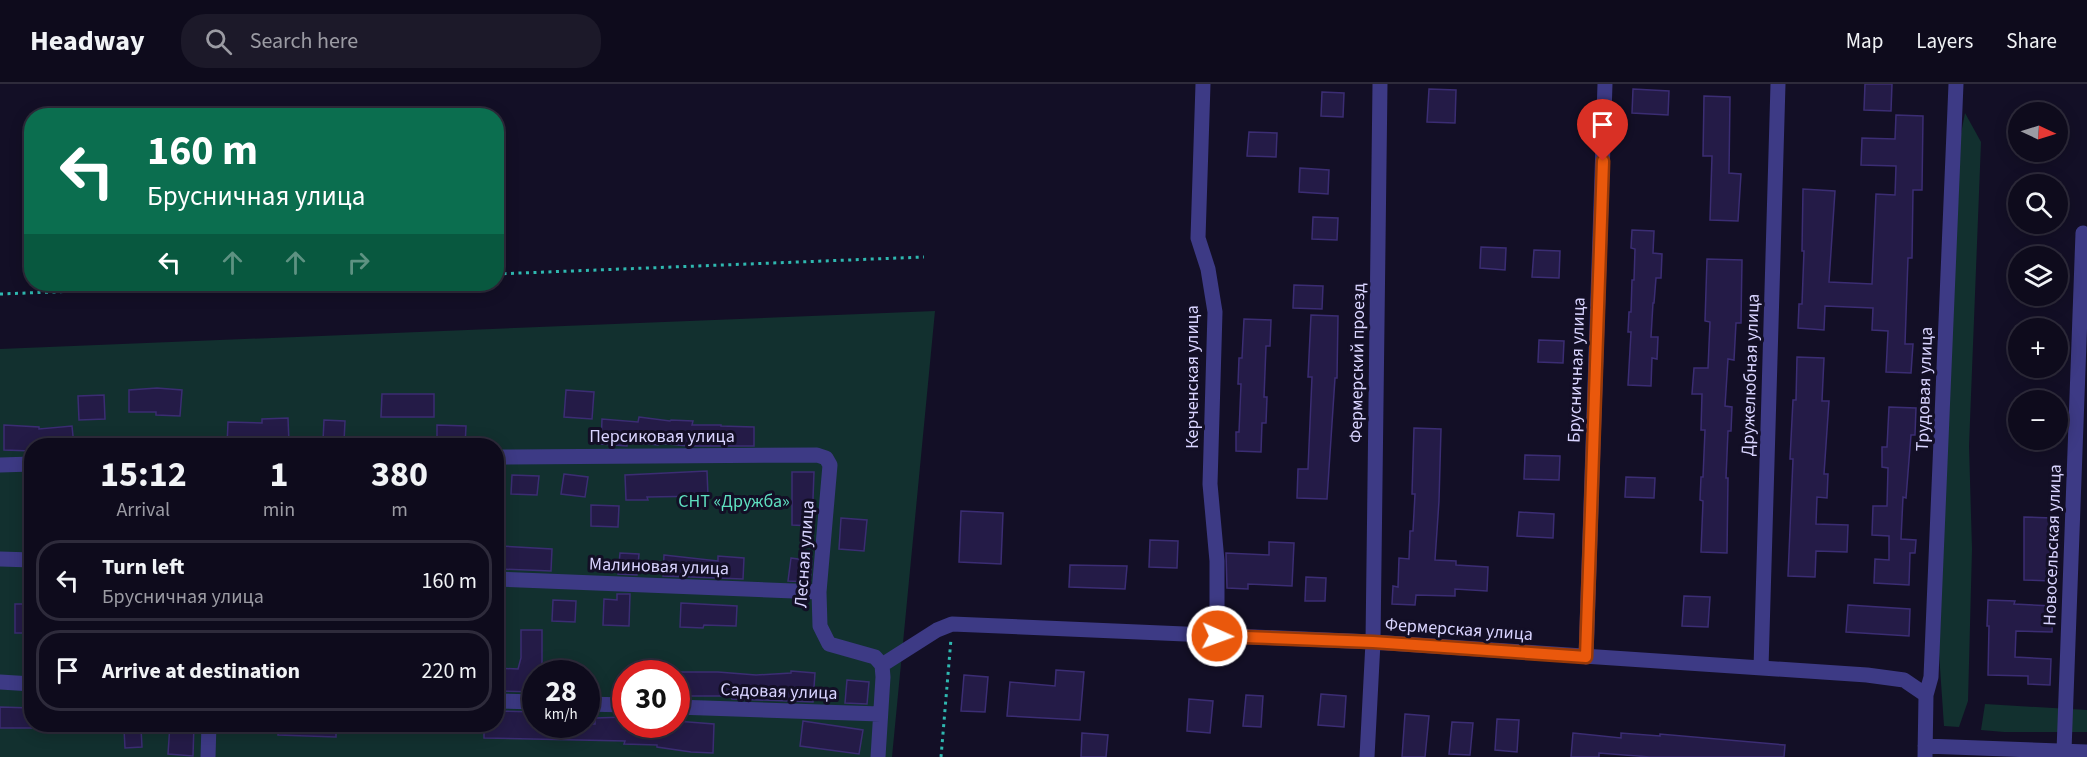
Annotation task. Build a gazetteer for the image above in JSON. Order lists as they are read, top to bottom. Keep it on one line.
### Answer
{"streets":{"street":["Фермерский проезд","Брусничная улица","Дружелюбная улица","Керченская улица","Трудовая улица","Персиковая улица","Новосельская улица","Лесная улица","Малиновая улица","Фермерская улица","Садовая улица"]},"crossings":[["Фермерский проезд","Фермерская улица"],["Брусничная улица","Фермерская улица"],["Дружелюбная улица","Фермерская улица"],["Керченская улица","Фермерская улица"],["Трудовая улица","Фермерская улица"],["Персиковая улица","Лесная улица"],["Лесная улица","Малиновая улица"]],"parks":["СНТ «Дружба»"],"north":"right","page":{"header":"Headway","search":"Search here","nav":["Map","Layers","Share"],"map_buttons":["+","−"],"turn":["160 m","Брусничная улица"],"eta":["15:12","Arrival","1","min","380","m"],"list":[{"name":"Turn left","note":"Брусничная улица","value":"160 m"},{"name":"Arrive at destination","value":"220 m"}],"speed":"28 km/h","limit":"30"}}
